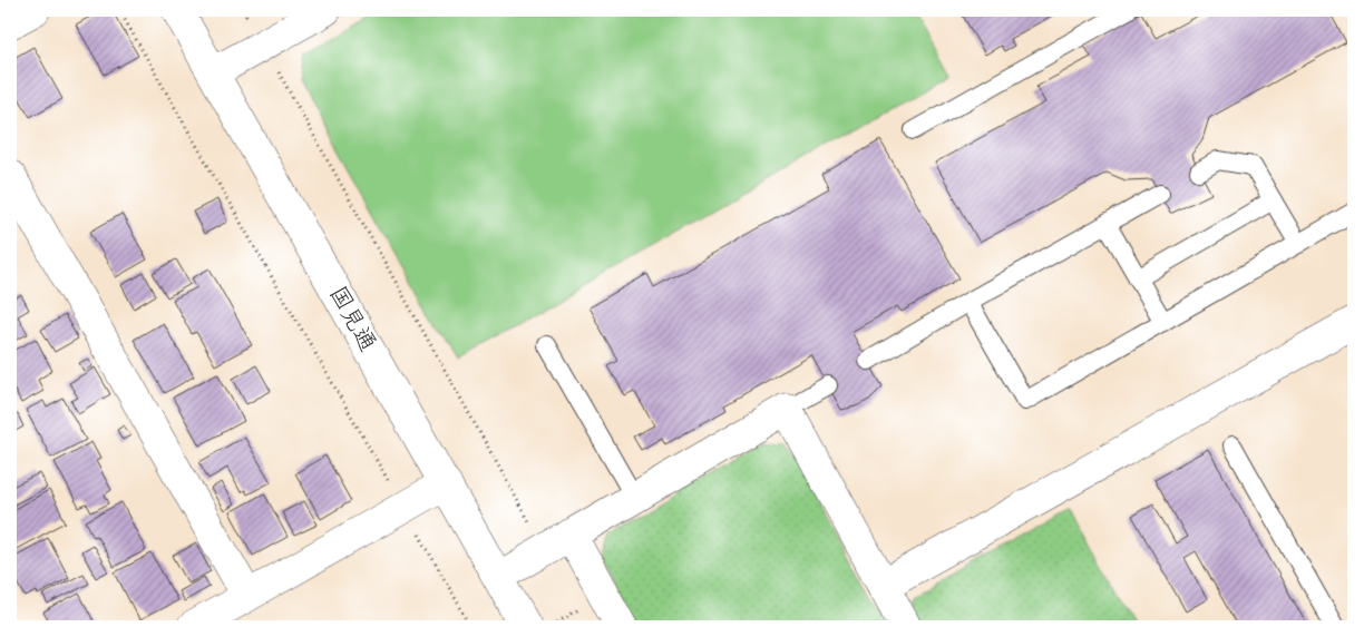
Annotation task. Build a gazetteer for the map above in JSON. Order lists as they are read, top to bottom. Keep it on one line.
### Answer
{"streets":{"street":["国見通"]}}
